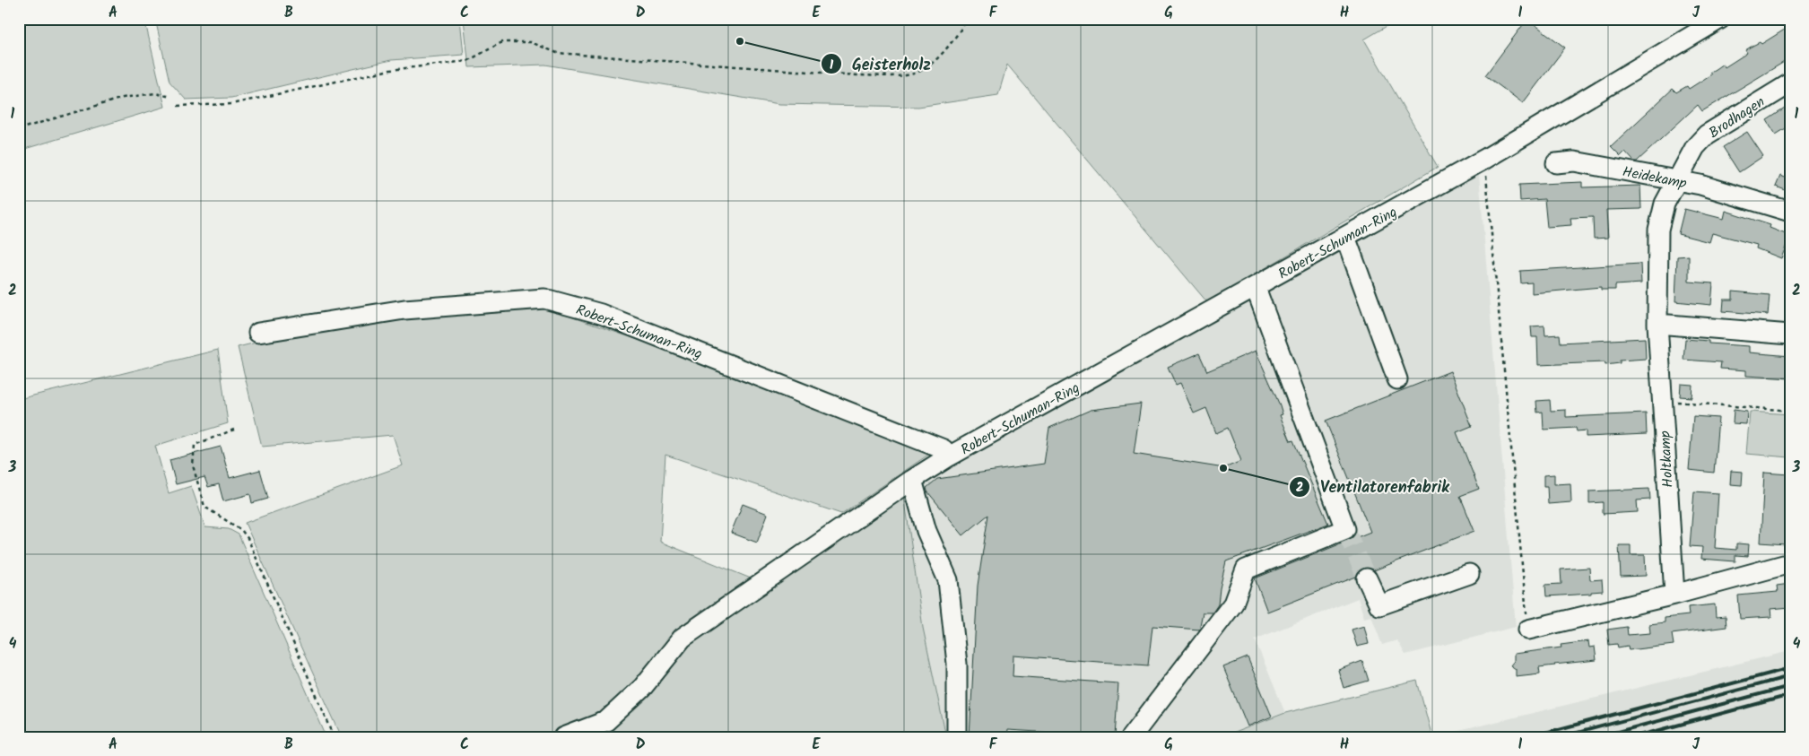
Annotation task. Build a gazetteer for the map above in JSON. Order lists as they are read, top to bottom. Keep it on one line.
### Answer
{"streets":{"street":["Brodhagen","Heidekamp","Robert-Schuman-Ring","Holtkamp"]},"crossings":[["Brodhagen","Heidekamp"],["Brodhagen","Holtkamp"],["Heidekamp","Holtkamp"]],"places":["Geisterholz","Ventilatorenfabrik"],"grid":{"columns":["A","B","C","D","E","F","G","H","I","J"],"rows":["1","2","3","4"]}}
